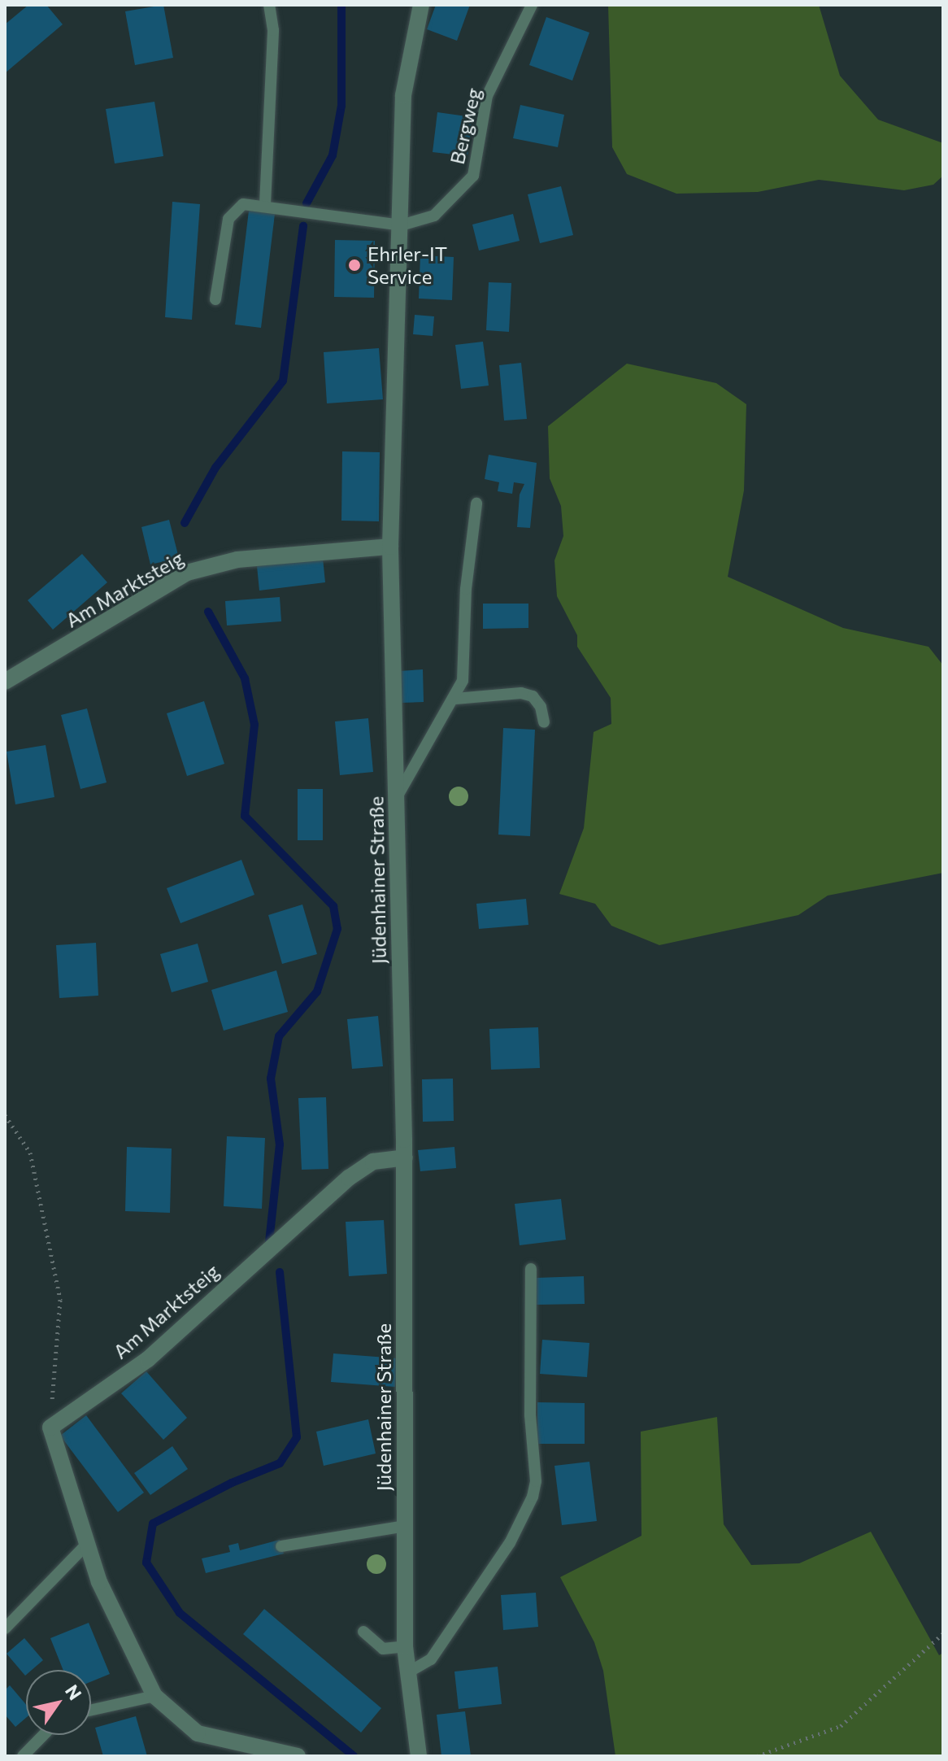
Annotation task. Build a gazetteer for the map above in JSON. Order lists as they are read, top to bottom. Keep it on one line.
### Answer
{"streets":{"street":["Am Marktsteig","Jüdenhainer Straße"],"lane":["Bergweg"]},"crossings":[["Bergweg","Jüdenhainer Straße"],["Am Marktsteig","Jüdenhainer Straße"]],"places":["Ehrler-IT Service"],"north":"top right"}
